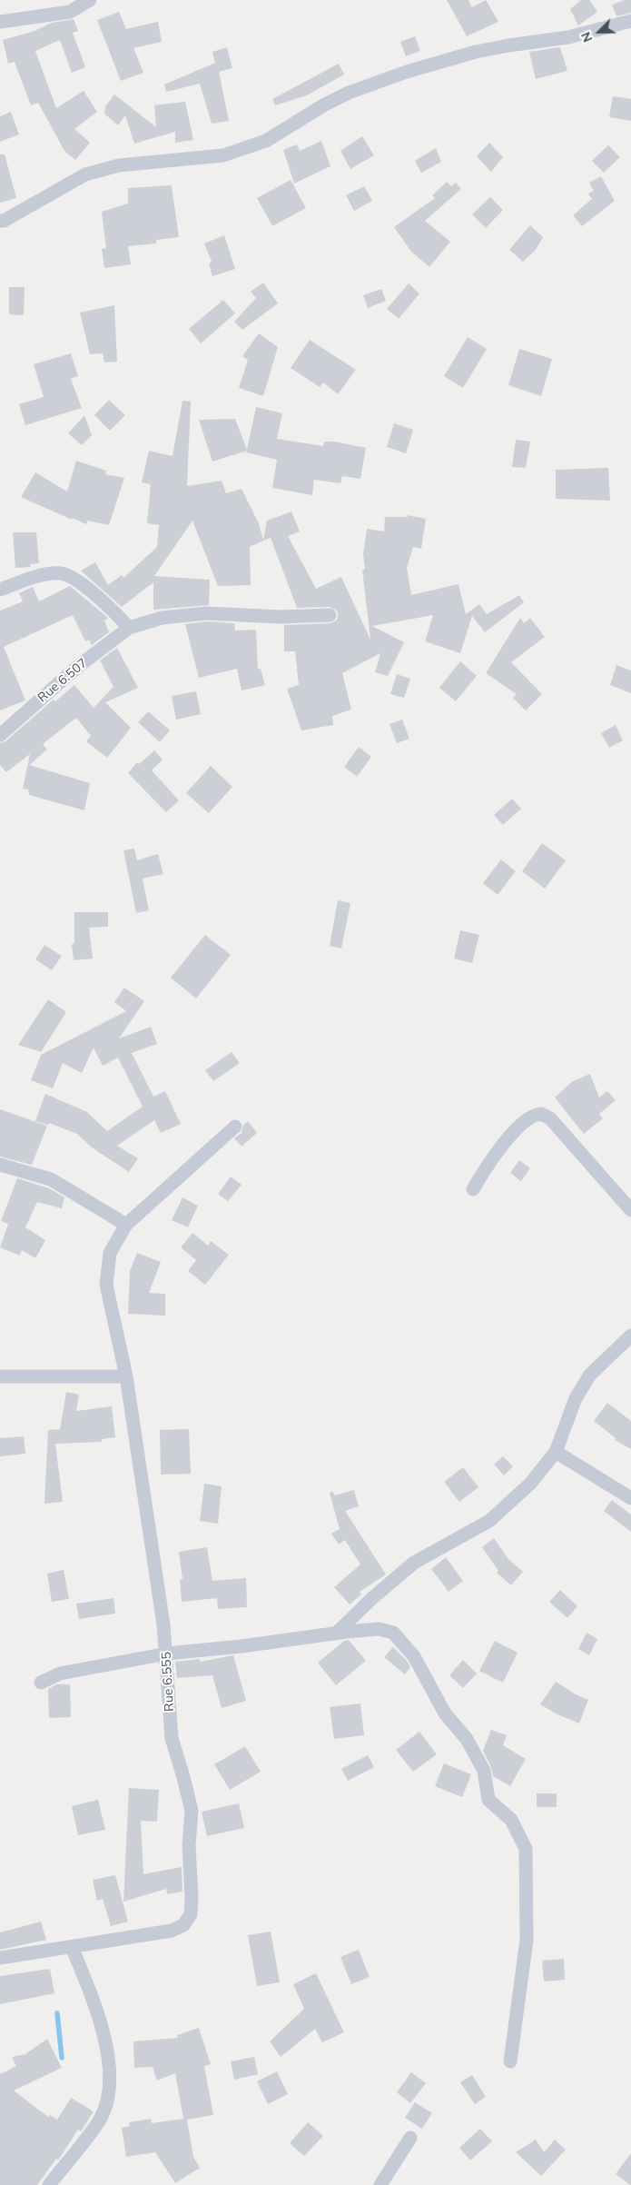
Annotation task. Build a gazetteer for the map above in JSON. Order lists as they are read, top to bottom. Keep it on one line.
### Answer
{"streets":{"street":["Rue 6.507","Rue 6.555"]},"north":"bottom left"}
